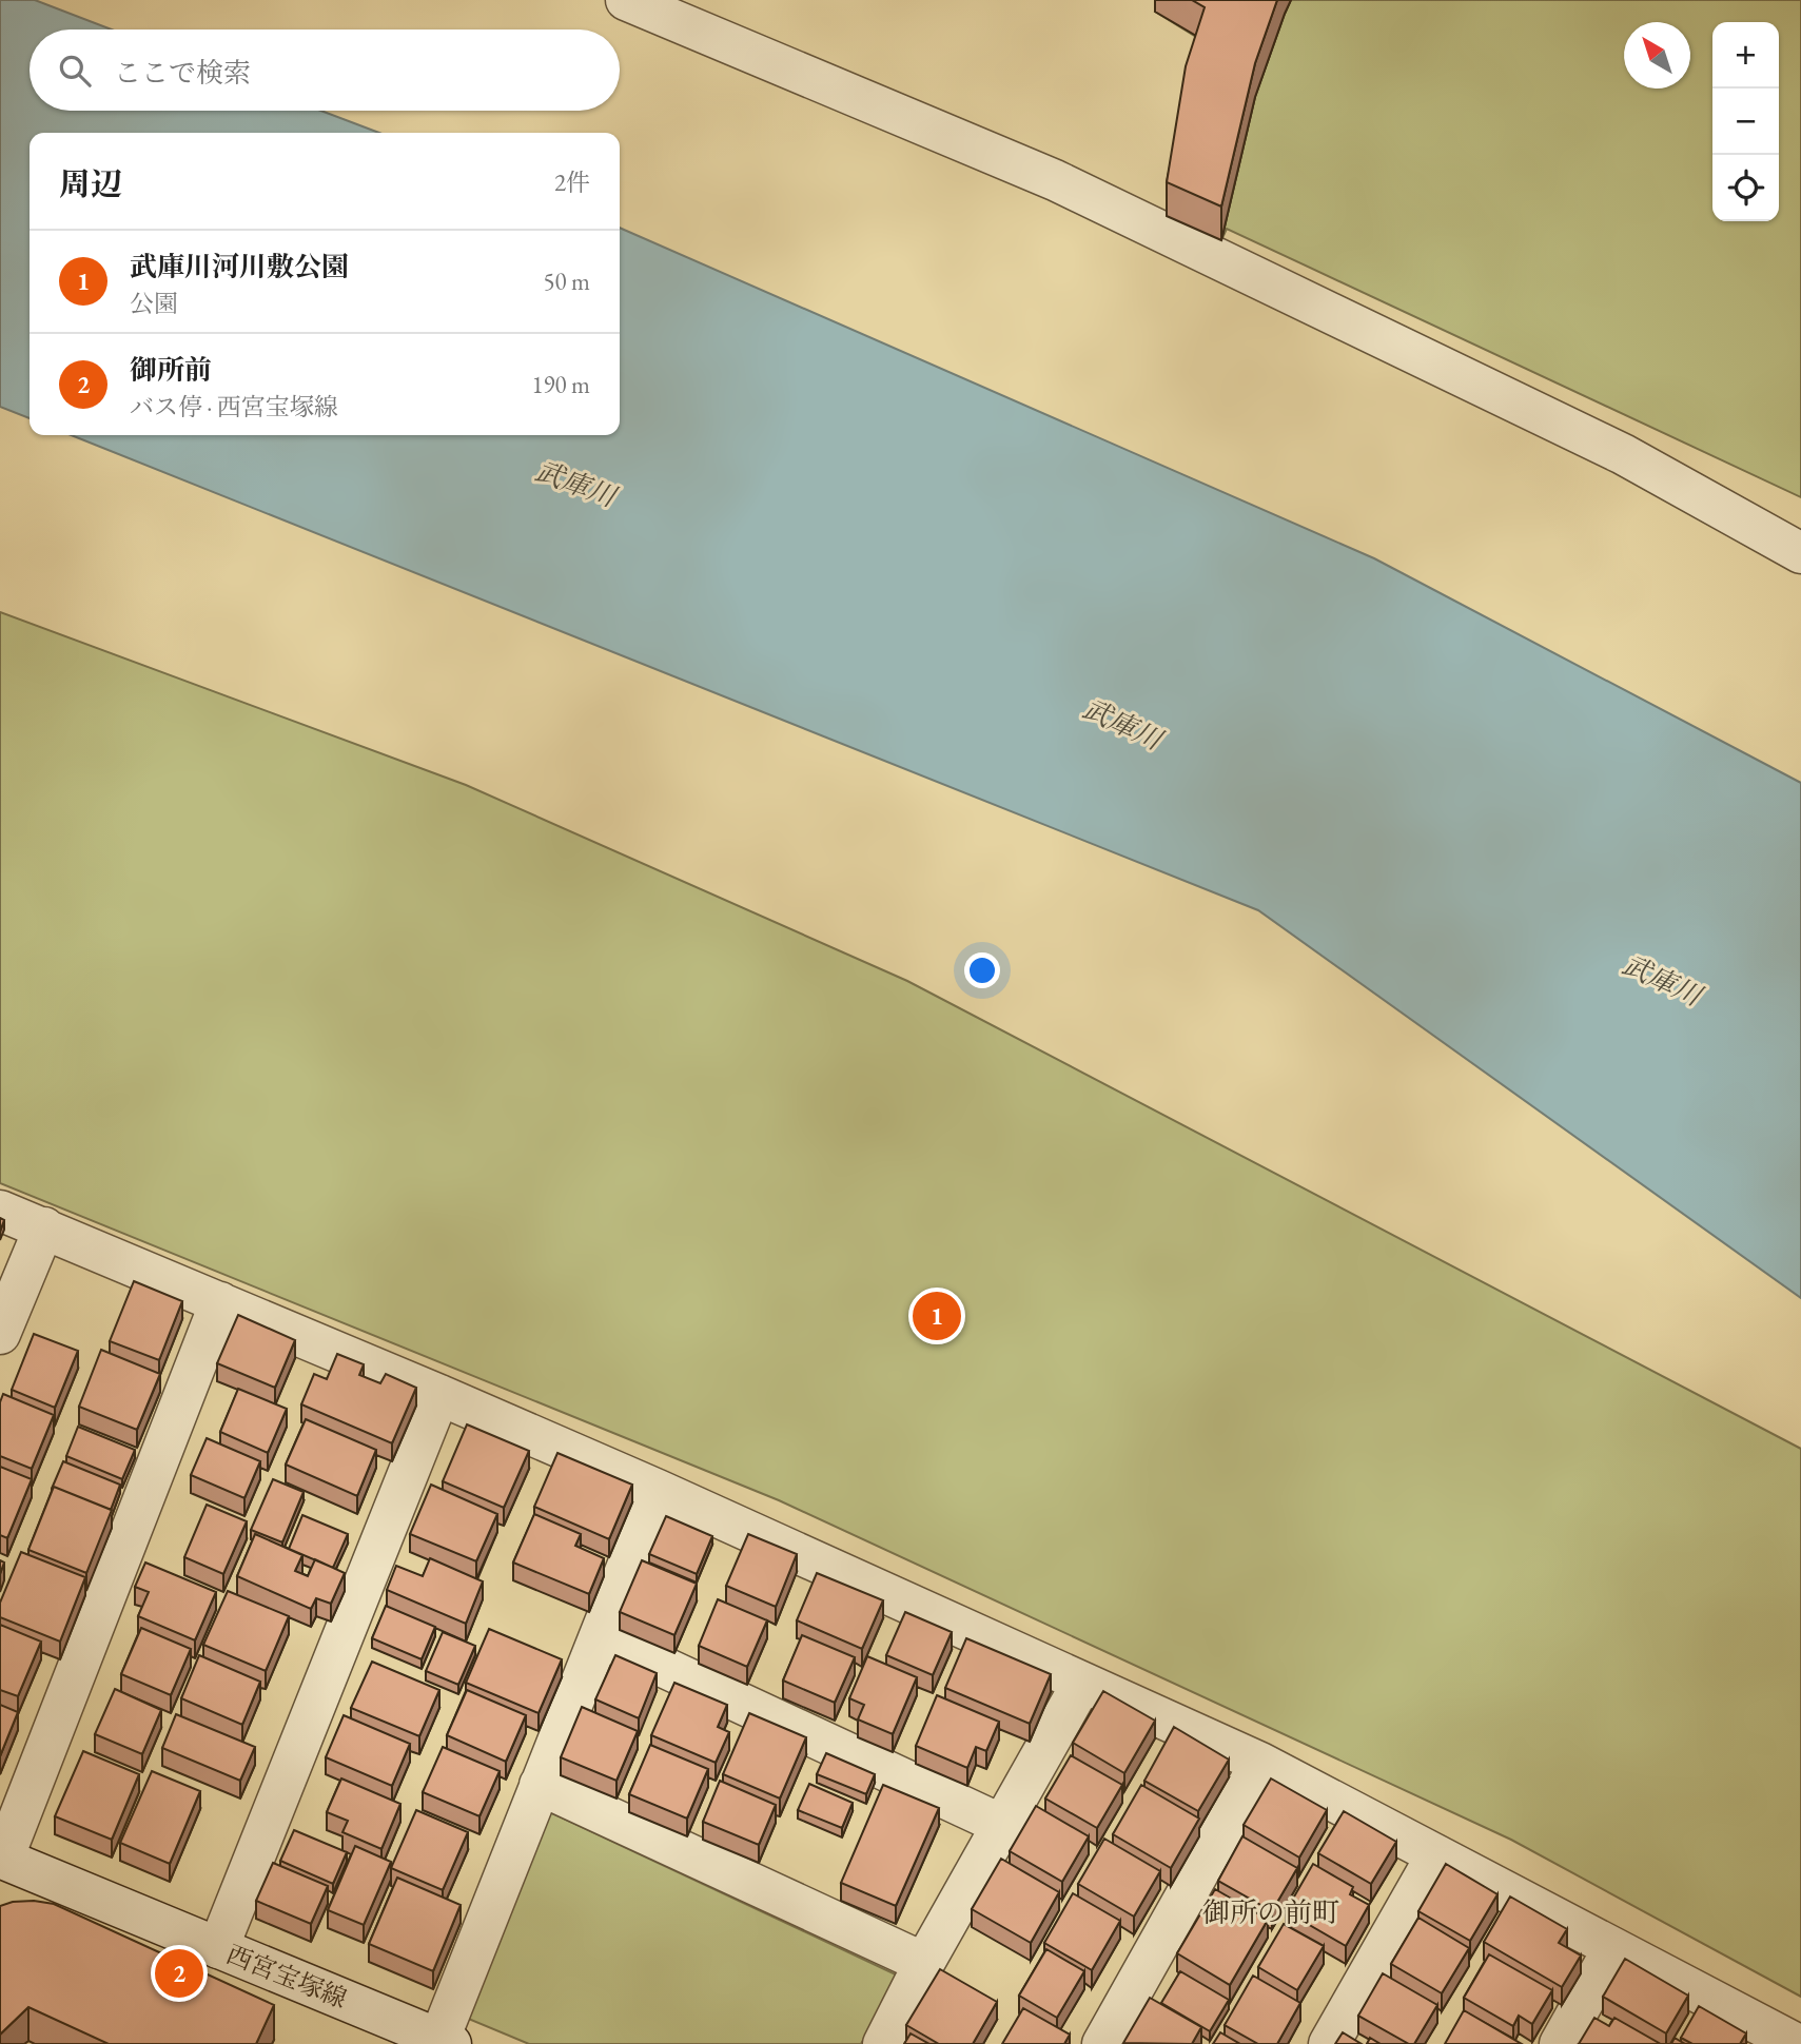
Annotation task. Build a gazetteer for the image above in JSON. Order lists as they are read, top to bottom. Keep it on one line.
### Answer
{"streets":{"street":["西宮宝塚線"]},"districts":["御所の前町"],"water":["武庫川"],"north":"top left","page":{"map_buttons":["+","−"],"search":"ここで検索","heading":["周辺","2件"],"list":[{"mark":"1","name":"武庫川河川敷公園","note":"公園","value":"50 m"},{"mark":"2","name":"御所前","note":"バス停 · 西宮宝塚線","value":"190 m"}],"pins":["1","2"]}}
